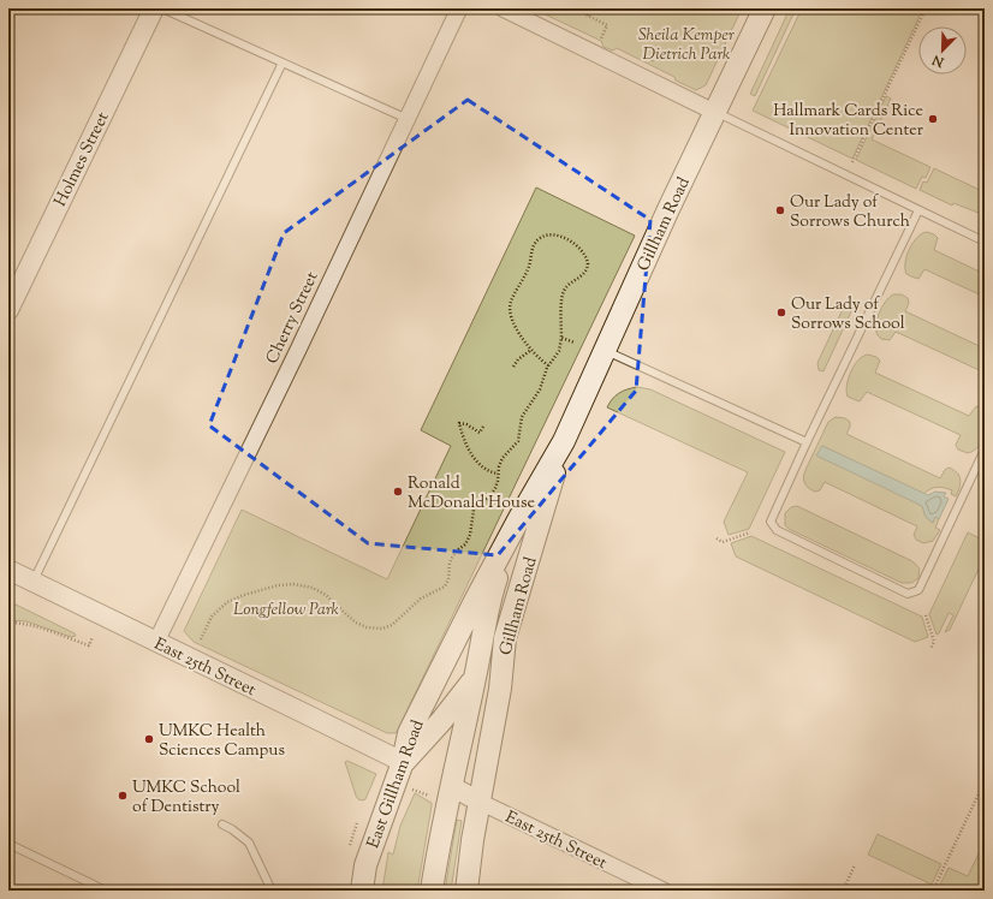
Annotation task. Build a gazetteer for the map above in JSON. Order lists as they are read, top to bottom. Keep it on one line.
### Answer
{"streets":{"main road":["Gillham Road","East Gillham Road"],"street":["Holmes Street","Cherry Street","East 25th Street"]},"crossings":[["Gillham Road","East 25th Street"],["Gillham Road","East Gillham Road"],["Cherry Street","East 25th Street"],["East 25th Street","East Gillham Road"]],"parks":["Sheila Kemper Dietrich Park","Longfellow Park"],"places":["Hallmark Cards Rice Innovation Center","Our Lady of Sorrows Church","Our Lady of Sorrows School","Ronald McDonald House","UMKC Health Sciences Campus","UMKC School of Dentistry"],"north":"bottom left"}
